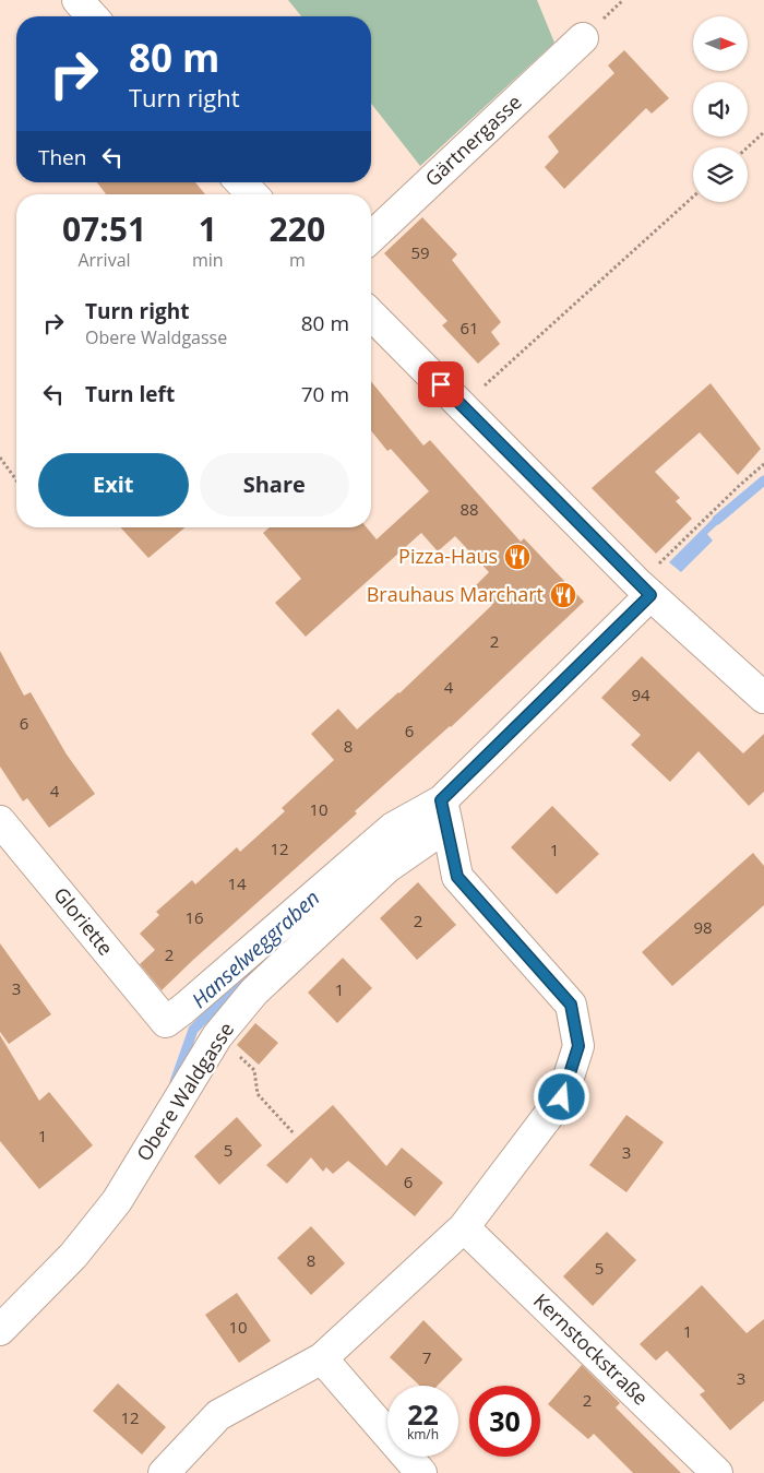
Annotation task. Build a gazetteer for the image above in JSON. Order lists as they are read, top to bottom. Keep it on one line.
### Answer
{"streets":{"street":["Gärtnergasse","Gloriette","Obere Waldgasse","Kernstockstraße"]},"crossings":[["Gloriette","Obere Waldgasse"]],"water":["Hanselweggraben"],"places":{"restaurant":["Pizza-Haus","Brauhaus Marchart"]},"house_numbers":["59","61","88","2","4","94","6","6","8","4","10","12","1","14","16","2","98","2","3","1","1","5","3","6","8","5","10","1","7","3","2","12"],"north":"right","page":{"turn":["80 m","Turn right"],"then":"Then","eta":["07:51","Arrival","1","min","220","m"],"list":[{"name":"Turn right","note":"Obere Waldgasse","value":"80 m"},{"name":"Turn left","value":"70 m"}],"buttons":["Exit","Share"],"speed":"22 km/h","limit":"30"}}
